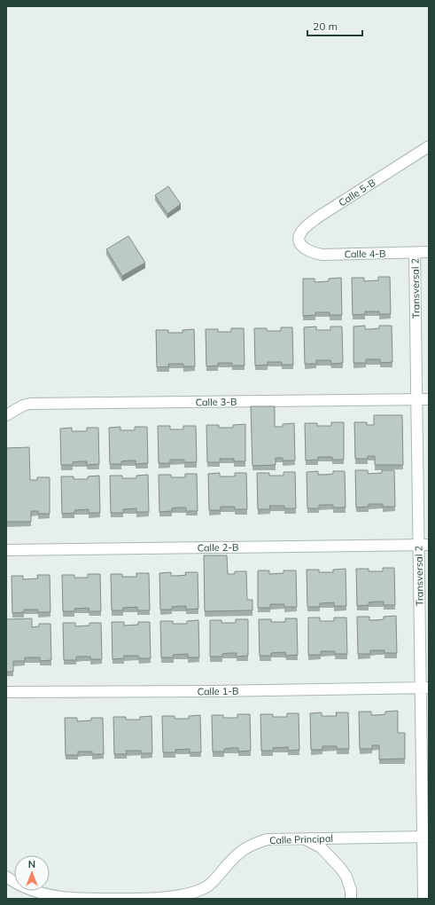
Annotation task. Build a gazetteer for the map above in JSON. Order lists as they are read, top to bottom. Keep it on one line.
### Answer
{"streets":{"street":["Calle 5-B","Calle 4-B","Transversal 2","Calle 3-B","Calle 2-B","Calle 1-B","Calle Principal"]},"crossings":[["Calle 5-B","Calle 4-B"],["Calle 4-B","Transversal 2"],["Transversal 2","Calle 3-B"],["Transversal 2","Calle 2-B"],["Transversal 2","Calle 1-B"],["Transversal 2","Calle Principal"]],"scale_bar":"20 m","north":"top"}
